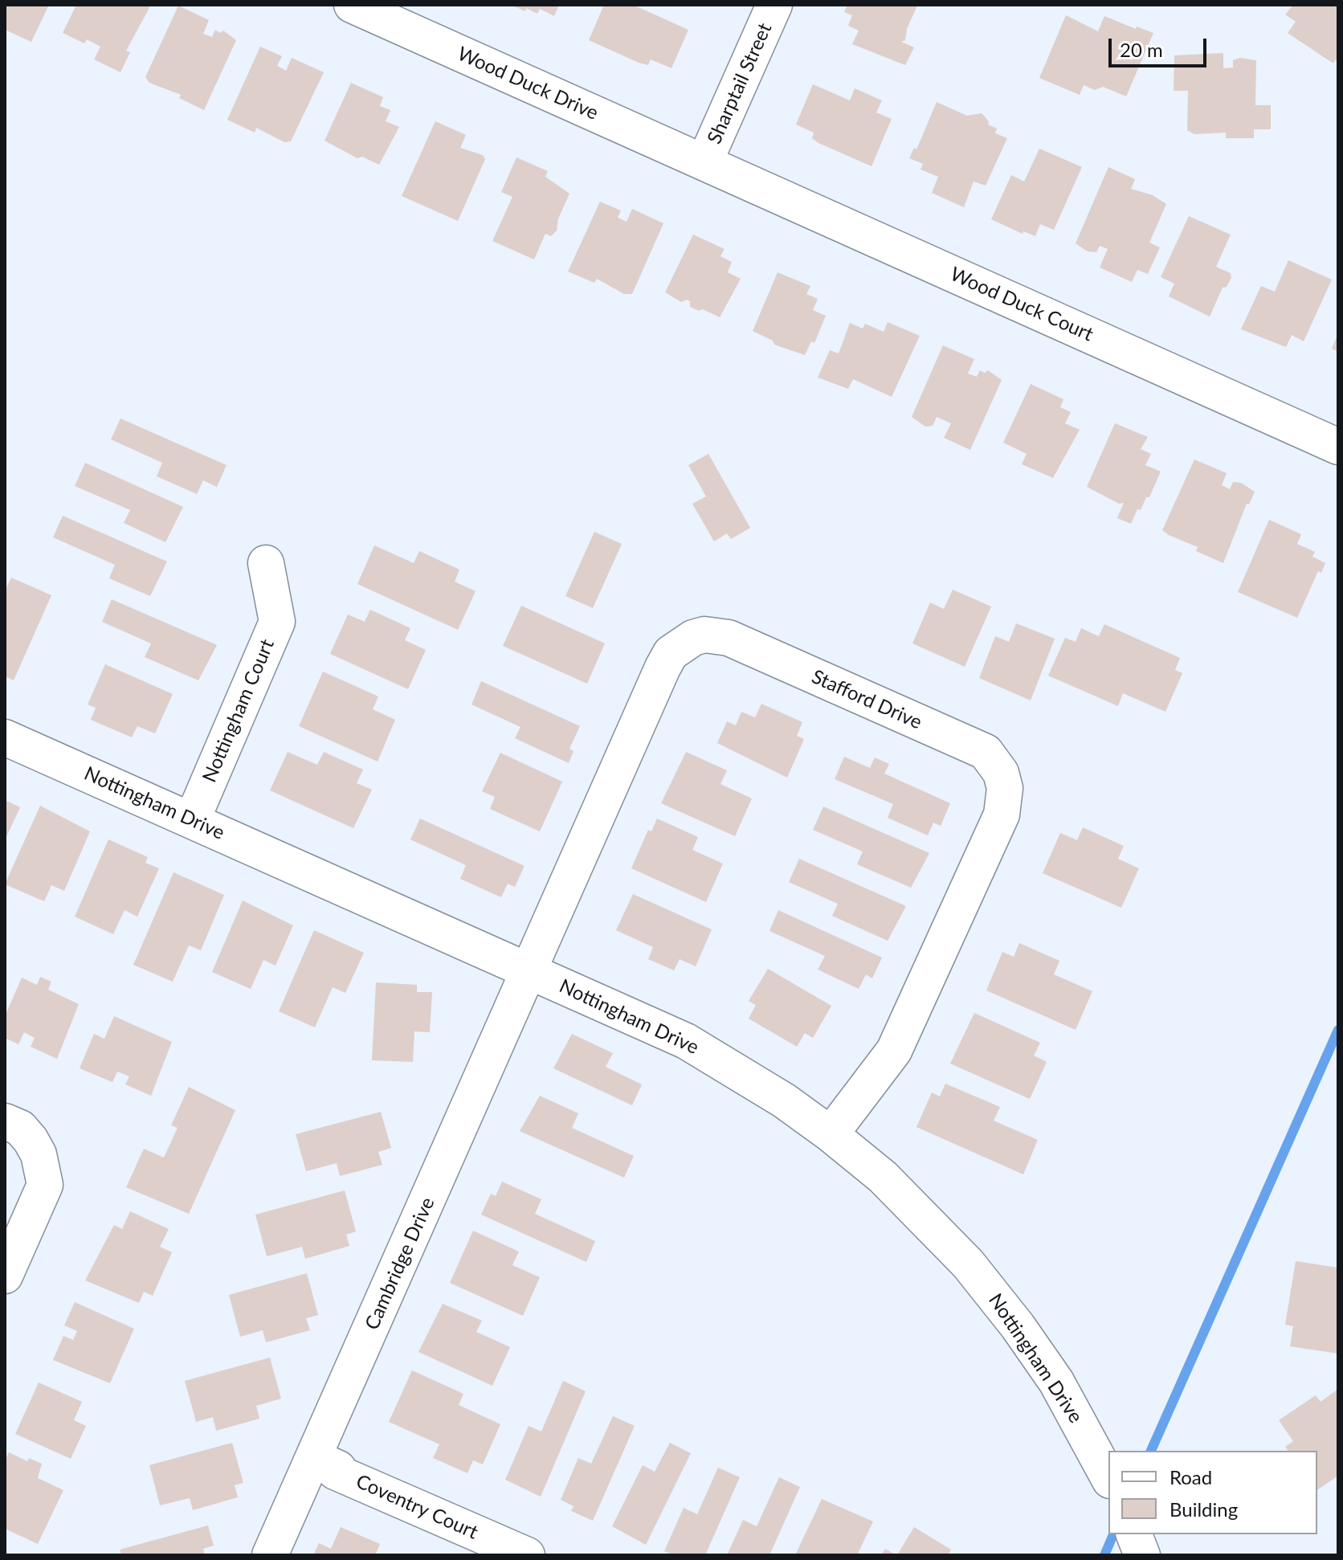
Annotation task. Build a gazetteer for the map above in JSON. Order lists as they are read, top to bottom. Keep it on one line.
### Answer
{"streets":{"street":["Wood Duck Drive","Sharptail Street","Wood Duck Court","Stafford Drive","Nottingham Court","Nottingham Drive","Cambridge Drive","Coventry Court"]},"crossings":[["Wood Duck Drive","Sharptail Street"],["Wood Duck Drive","Wood Duck Court"],["Sharptail Street","Wood Duck Court"],["Stafford Drive","Nottingham Drive"],["Stafford Drive","Cambridge Drive"],["Nottingham Court","Nottingham Drive"],["Nottingham Drive","Cambridge Drive"],["Cambridge Drive","Coventry Court"]],"legend":["Road","Building"],"scale_bar":"20 m"}
